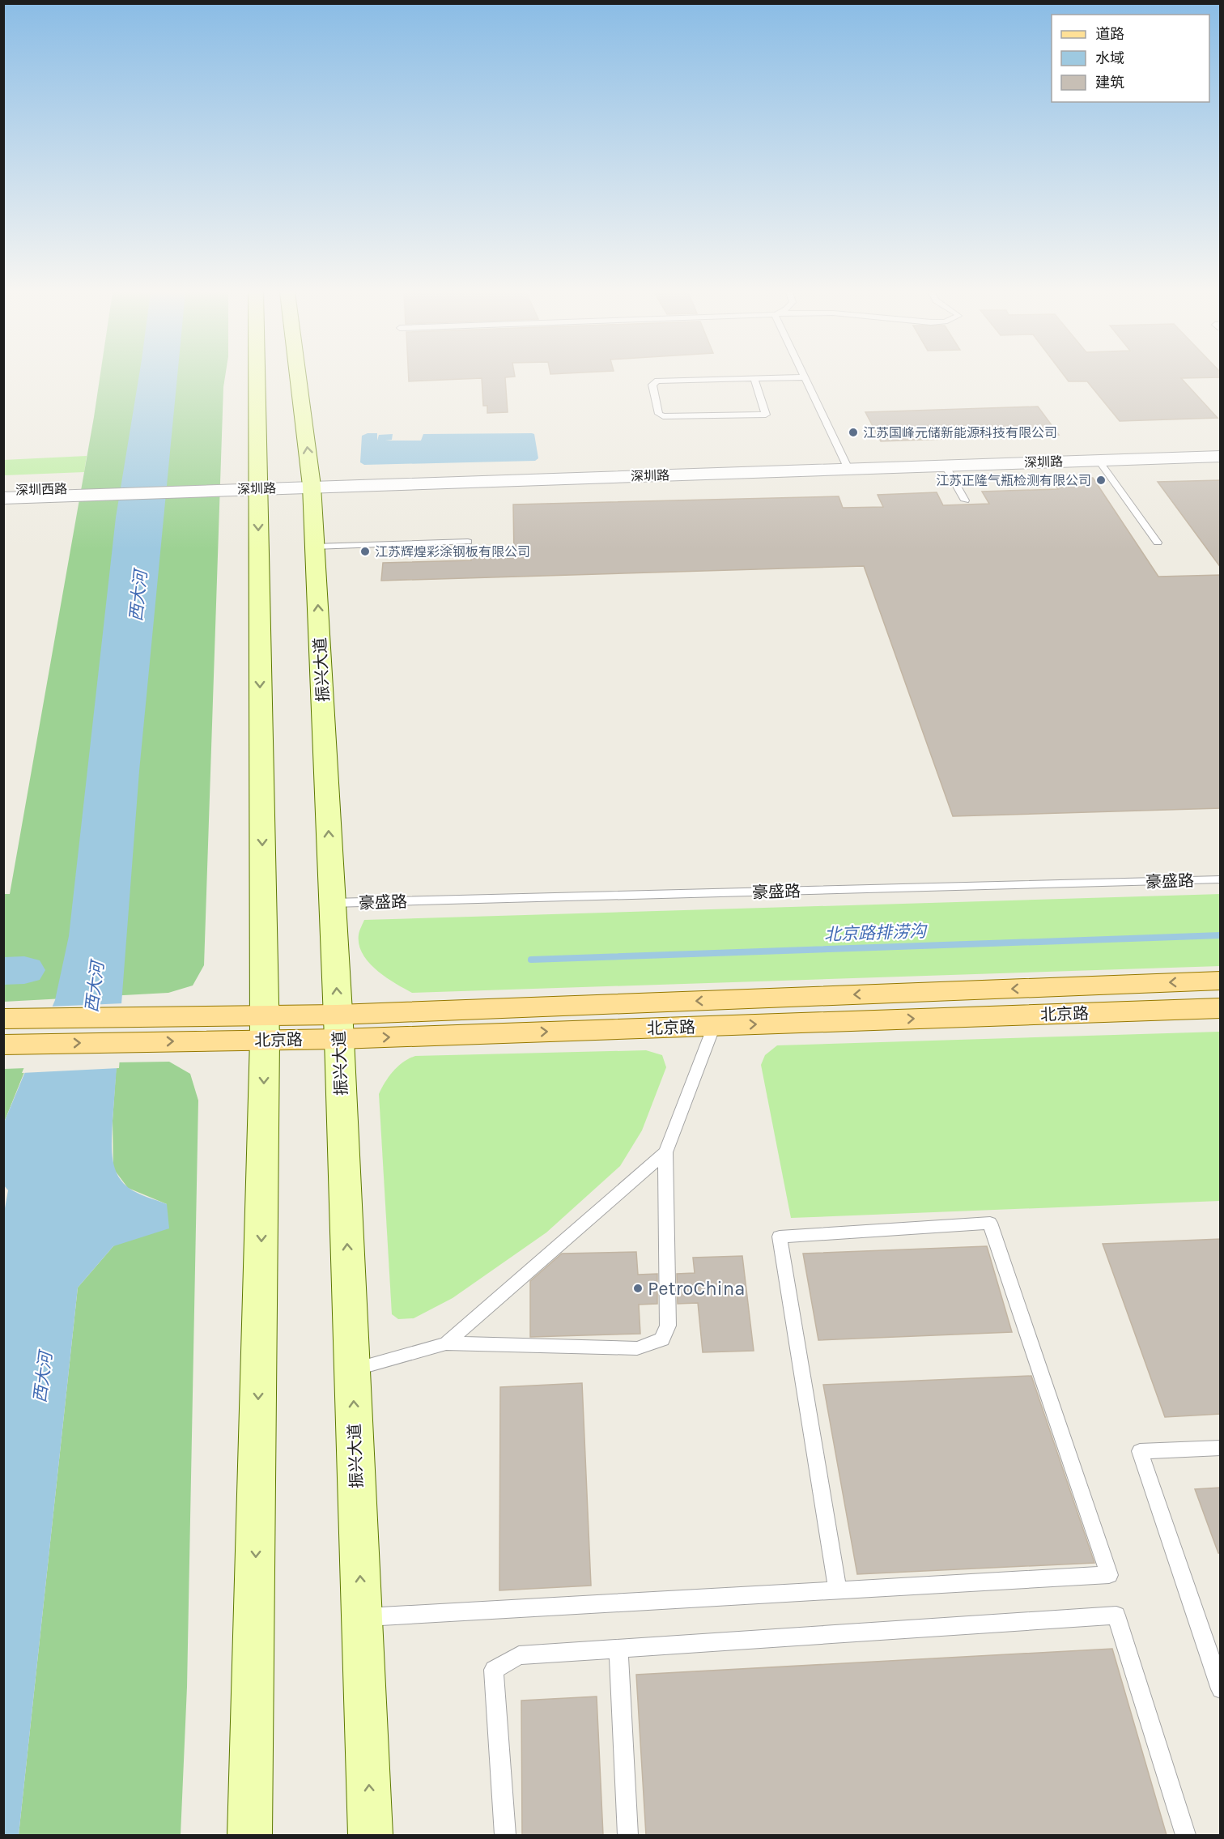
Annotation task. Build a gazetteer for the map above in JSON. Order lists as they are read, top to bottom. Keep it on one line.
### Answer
{"streets":{"main road":["振兴大道","北京路"],"street":["深圳路","深圳西路"],"lane":["豪盛路"]},"crossings":[["深圳路","深圳西路"],["深圳路","振兴大道"],["振兴大道","豪盛路"],["振兴大道","北京路"]],"water":["西大河","北京路排涝沟"],"places":["江苏国峰元储新能源科技有限公司","江苏正隆气瓶检测有限公司","江苏辉煌彩涂钢板有限公司","PetroChina"],"legend":["道路","水域","建筑"]}
